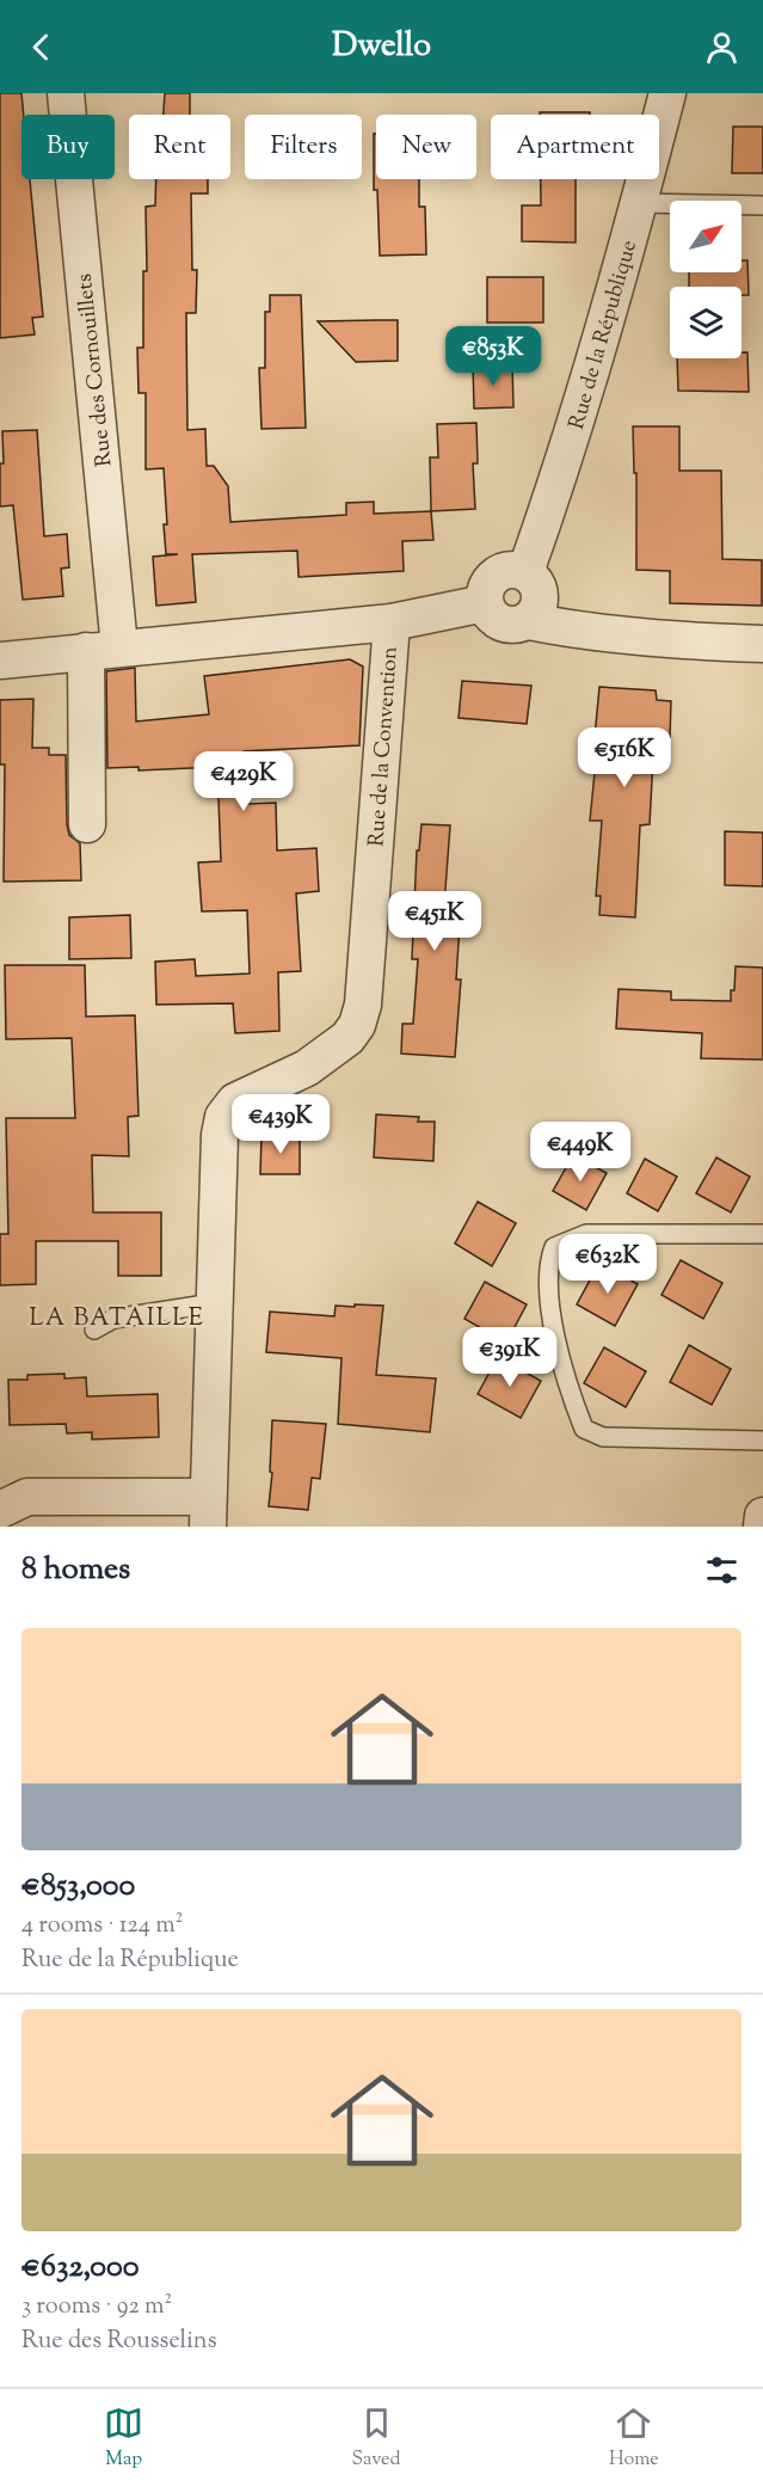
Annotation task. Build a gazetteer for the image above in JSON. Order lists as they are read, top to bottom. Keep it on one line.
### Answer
{"streets":{"street":["Rue de la République","Rue des Cornouillets","Rue de la Convention"]},"districts":["LA BATAILLE"],"north":"top right","page":{"header":"Dwello","chip":["Buy","Rent","Filters","New","Apartment"],"price":["€853K","€516K","€429K","€451K","€439K","€449K","€632K","€391K"],"heading":"8 homes","list":[{"name":"€853,000","note":"4 rooms · 124 m² · Rue de la République"},{"name":"€632,000","note":"3 rooms · 92 m² · Rue des Rousselins"}],"tabs":["Map","Saved","Home"]}}
